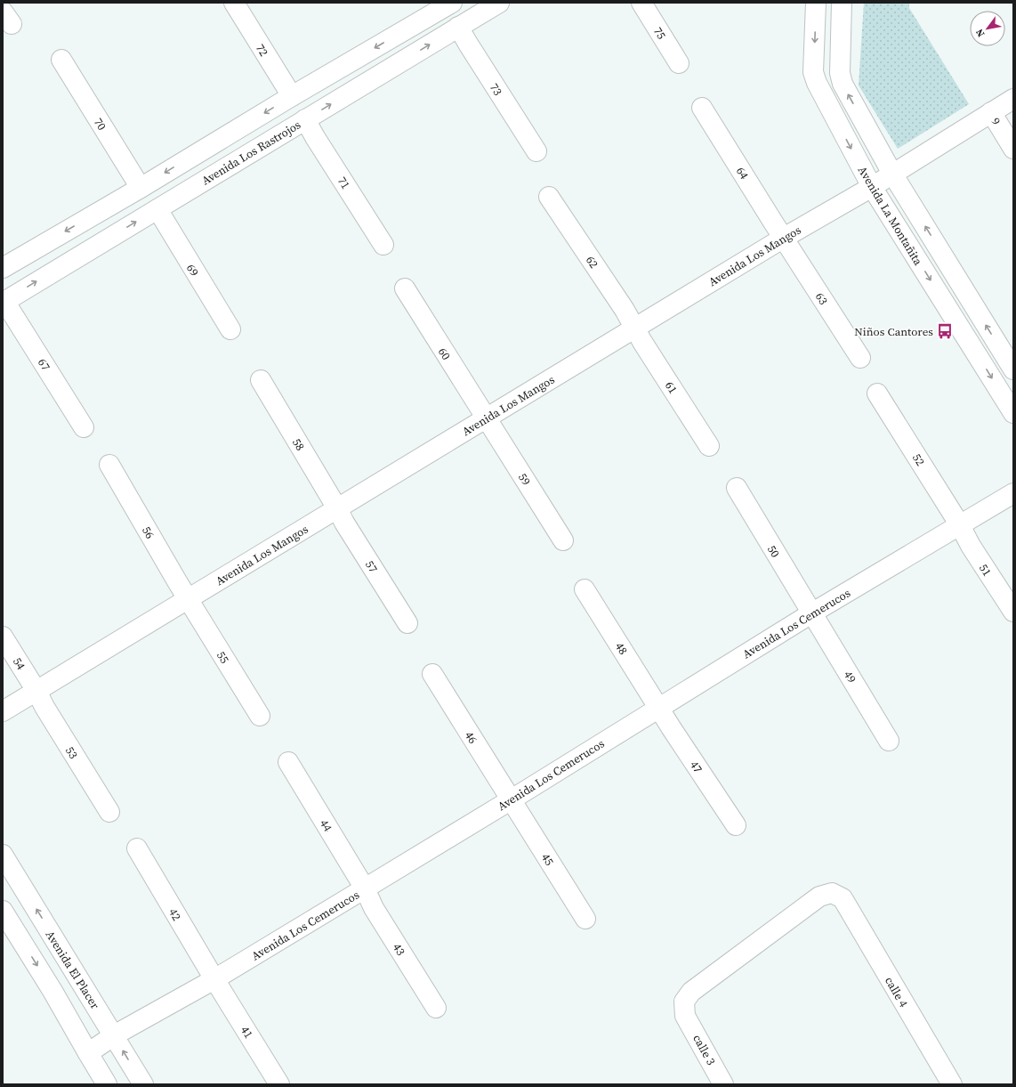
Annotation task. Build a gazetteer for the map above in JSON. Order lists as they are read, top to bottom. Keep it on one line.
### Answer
{"streets":{"street":["75","72","73","9","70","Avenida Los Rastrojos","64","71","Avenida La Montañita","Avenida Los Mangos","62","69","63","60","67","61","58","52","59","56","50","57","51","Avenida Los Cemerucos","48","55","54","49","46","53","47","44","45","42","43","Avenida El Placer","calle 4","41","calle 3"]},"crossings":[["73","Avenida Los Rastrojos"],["9","Avenida Los Mangos"],["Avenida Los Rastrojos","71"],["Avenida Los Rastrojos","69"],["Avenida Los Rastrojos","67"],["64","Avenida Los Mangos"],["64","63"],["Avenida La Montañita","Avenida Los Mangos"],["Avenida Los Mangos","62"],["Avenida Los Mangos","63"],["Avenida Los Mangos","60"],["Avenida Los Mangos","61"],["Avenida Los Mangos","58"],["Avenida Los Mangos","59"],["Avenida Los Mangos","56"],["Avenida Los Mangos","57"],["Avenida Los Mangos","55"],["Avenida Los Mangos","54"],["Avenida Los Mangos","53"],["62","61"],["60","59"],["58","57"],["52","51"],["52","Avenida Los Cemerucos"],["56","55"],["50","Avenida Los Cemerucos"],["50","49"],["51","Avenida Los Cemerucos"],["Avenida Los Cemerucos","48"],["Avenida Los Cemerucos","49"],["Avenida Los Cemerucos","46"],["Avenida Los Cemerucos","47"],["Avenida Los Cemerucos","44"],["Avenida Los Cemerucos","45"],["Avenida Los Cemerucos","42"],["Avenida Los Cemerucos","43"],["Avenida Los Cemerucos","Avenida El Placer"],["Avenida Los Cemerucos","41"],["48","47"],["54","53"],["46","45"],["44","43"],["42","41"],["calle 4","calle 3"]],"places":{"bus stop":["Niños Cantores"]},"north":"bottom left"}
